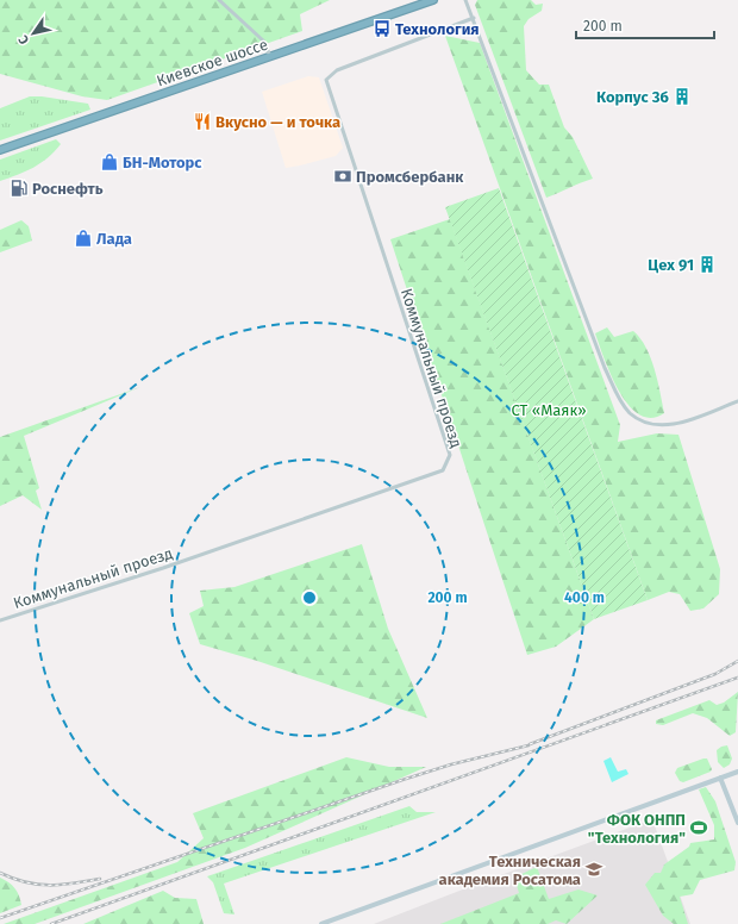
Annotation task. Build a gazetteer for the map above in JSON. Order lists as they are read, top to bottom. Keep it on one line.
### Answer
{"streets":{"highway":["Киевское шоссе"],"street":["Коммунальный проезд"]},"parks":["СТ «Маяк»"],"places":{"bus stop":["Технология"],"building":["Корпус 3б","Цех 91"],"restaurant":["Вкусно — и точка"],"shop":["БН-Моторс","Лада"],"bank":["Промсбербанк"],"fuel station":["Роснефть"],"sports":["ФОК ОНПП \"Технология\""],"school or university":["Техническая академия Росатома"]},"scale_bar":"200 m","north":"bottom left","rings":["200 m","400 m"]}
